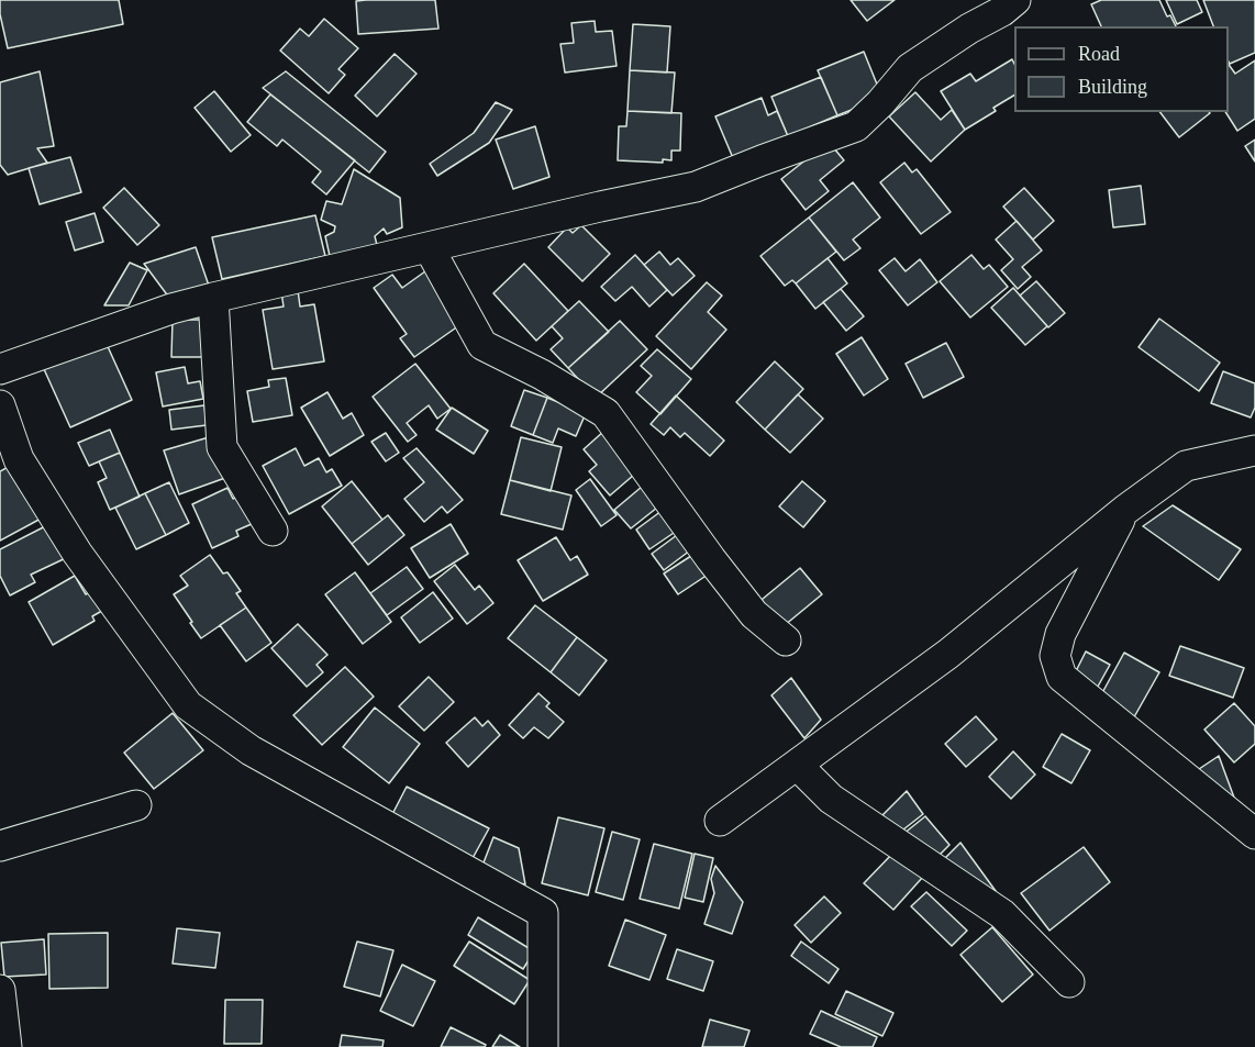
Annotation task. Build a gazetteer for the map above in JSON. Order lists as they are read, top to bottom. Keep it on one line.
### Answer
{"legend":["Road","Building"]}
